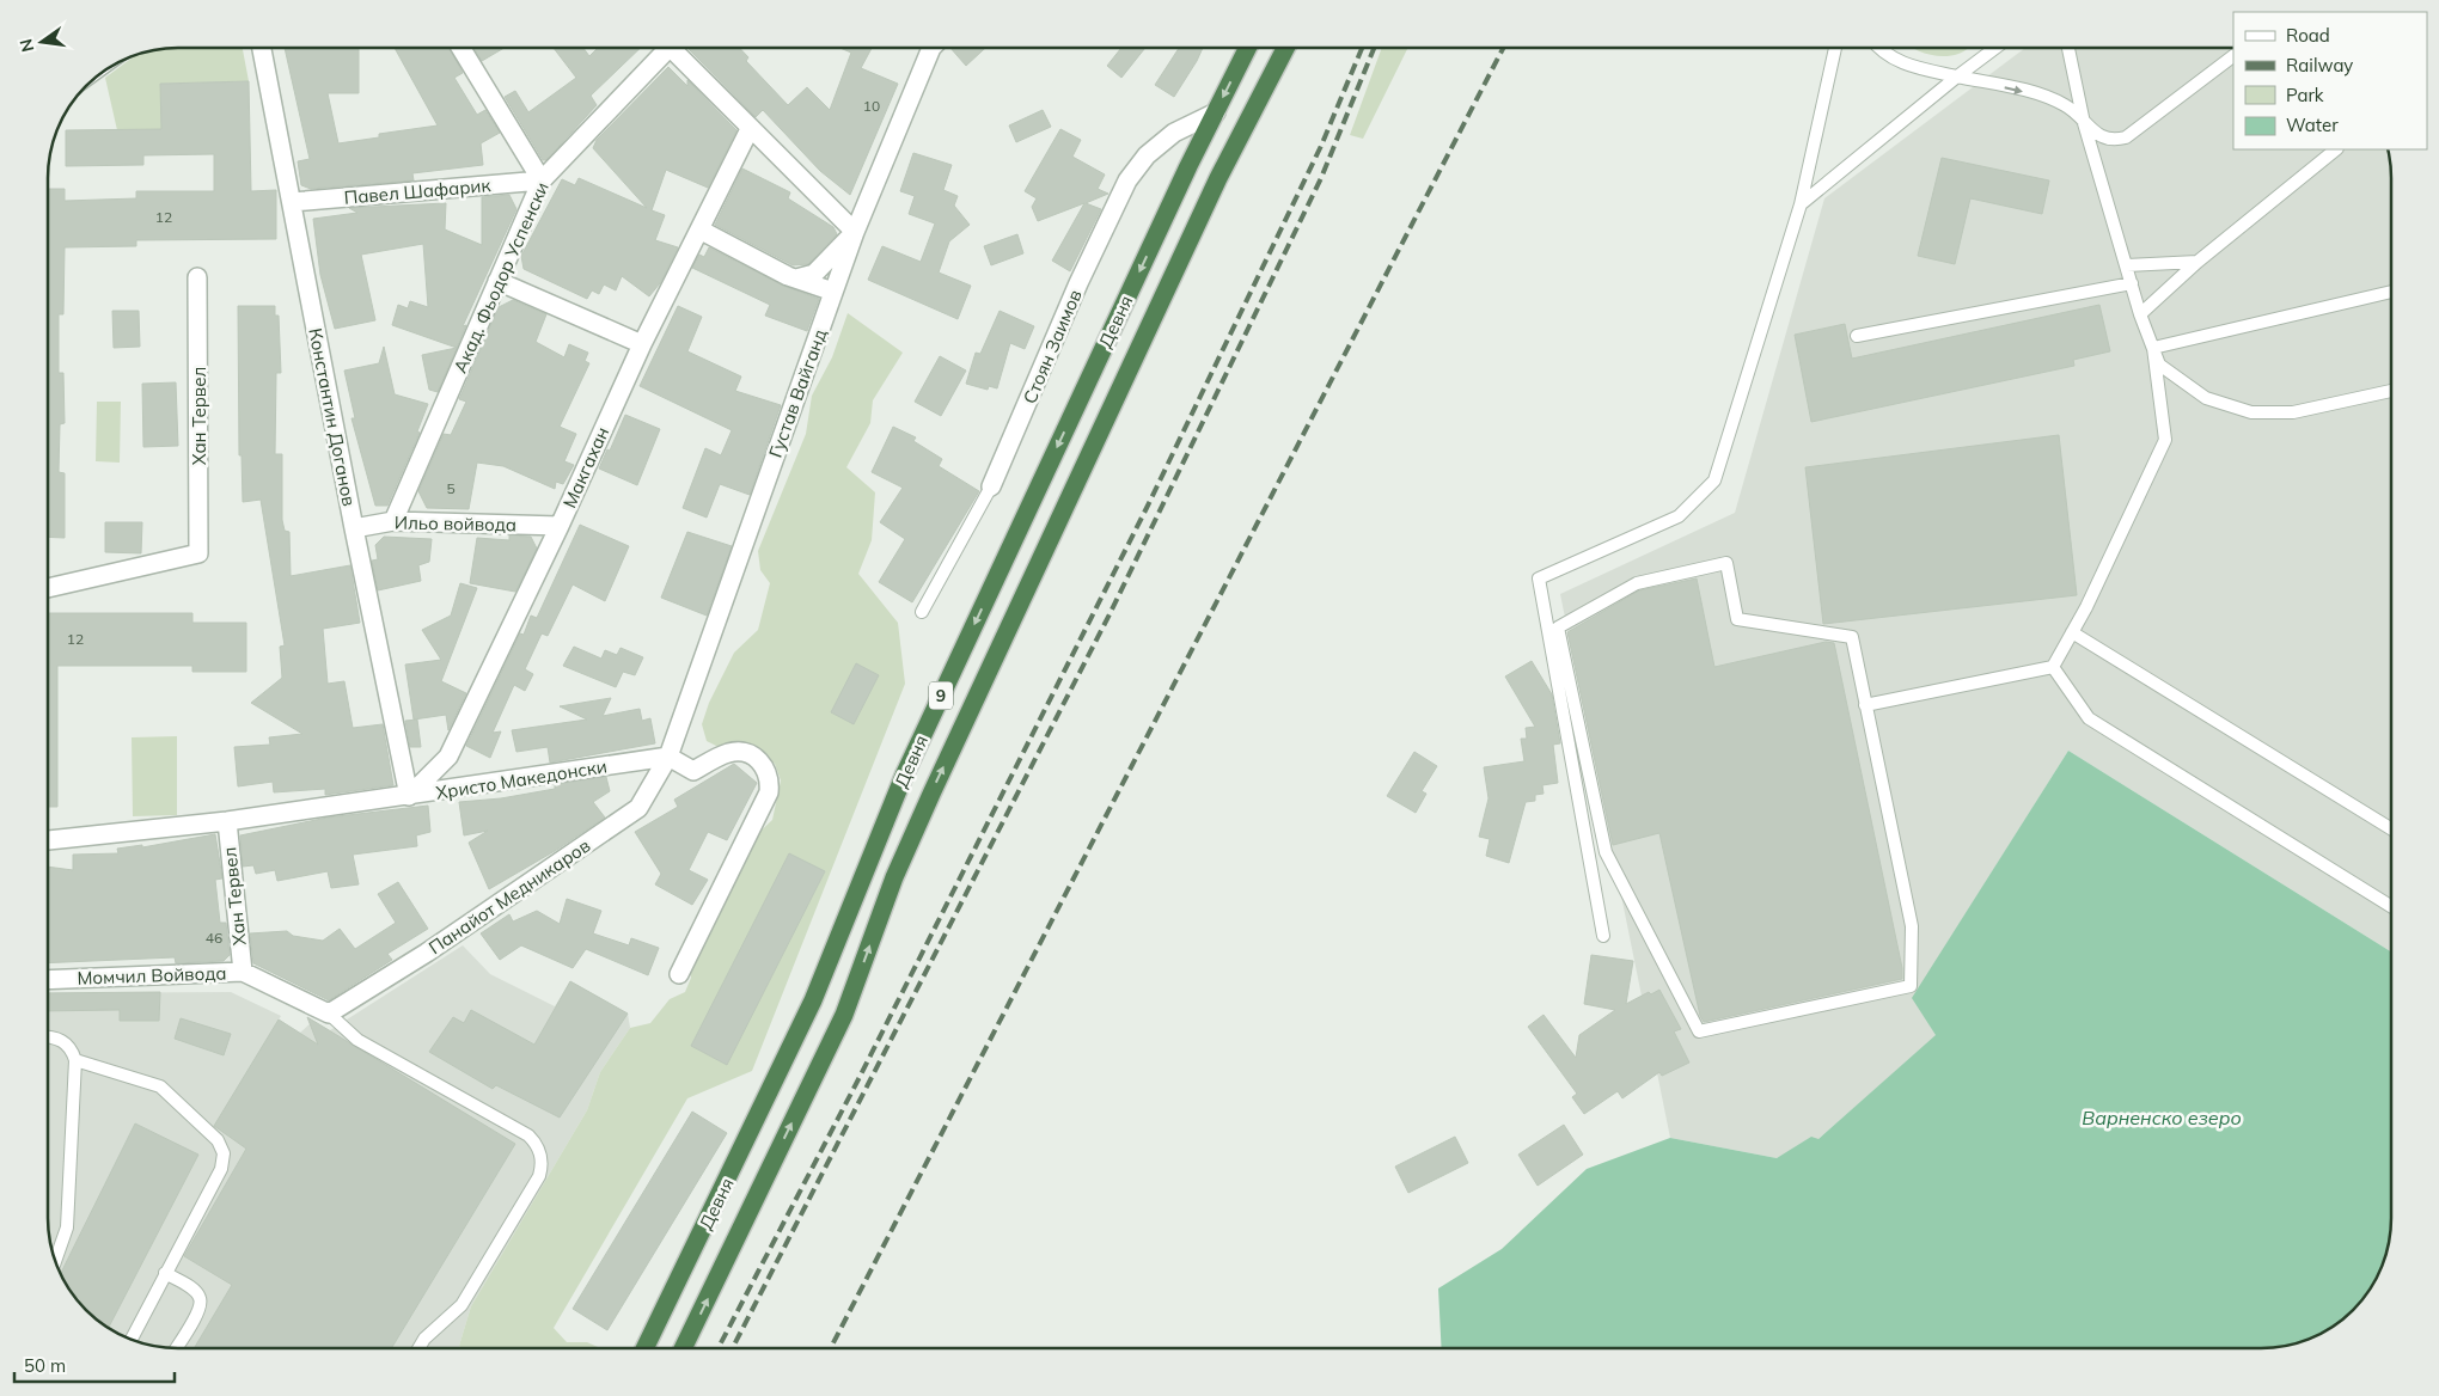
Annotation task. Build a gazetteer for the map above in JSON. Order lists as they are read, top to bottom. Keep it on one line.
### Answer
{"streets":{"highway":["Девня","9"],"street":["Павел Шафарик","Акад. Фьодор Успенски","Стоян Заимов","Густав Вайганд","Хан Тервел","Константин Доганов","Макгахан","Ильо войвода","Христо Македонски","Панайот Медникаров","Момчил Войвода"]},"crossings":[["Павел Шафарик","Акад. Фьодор Успенски"],["Павел Шафарик","Константин Доганов"],["Акад. Фьодор Успенски","Ильо войвода"],["Девня","Стоян Заимов"],["Густав Вайганд","Христо Македонски"],["Густав Вайганд","Панайот Медникаров"],["Хан Тервел","Христо Македонски"],["Хан Тервел","Момчил Войвода"],["Константин Доганов","Макгахан"],["Константин Доганов","Ильо войвода"],["Константин Доганов","Христо Македонски"],["Макгахан","Ильо войвода"],["Макгахан","Христо Македонски"],["Христо Македонски","Панайот Медникаров"],["Панайот Медникаров","Момчил Войвода"]],"water":["Варненско езеро"],"house_numbers":["10","12","5","12","46"],"legend":["Road","Railway","Park","Water"],"scale_bar":"50 m","north":"left"}
